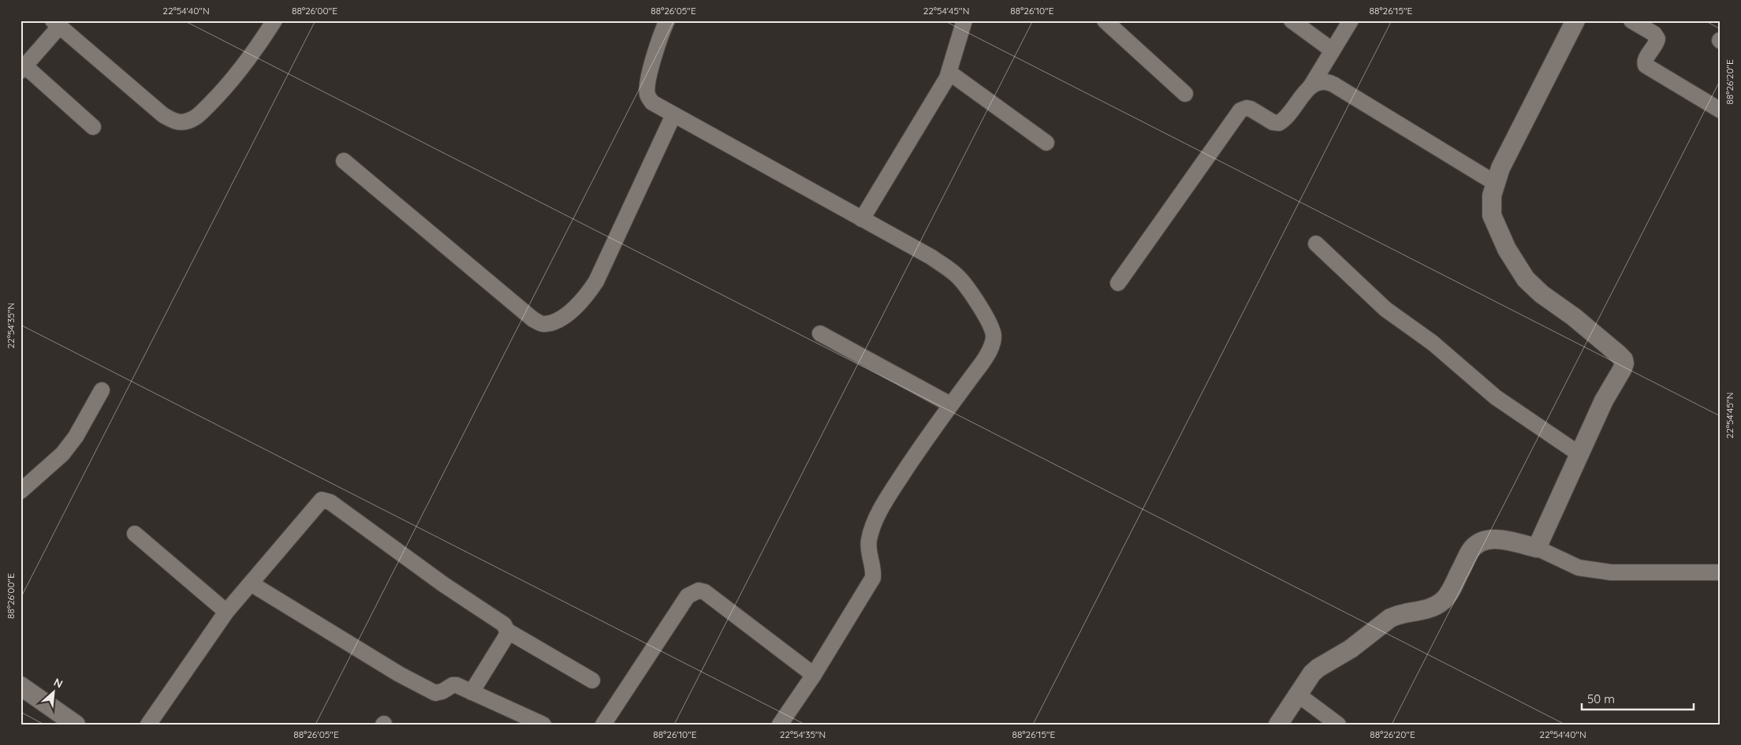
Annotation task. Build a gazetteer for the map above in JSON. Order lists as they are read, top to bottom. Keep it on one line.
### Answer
{"scale_bar":"50 m","north":"top right","coordinates":["22°54'40\"N","88°26'00\"E","88°26'05\"E","22°54'45\"N","88°26'10\"E","88°26'15\"E","88°26'20\"E","22°54'35\"N"]}
